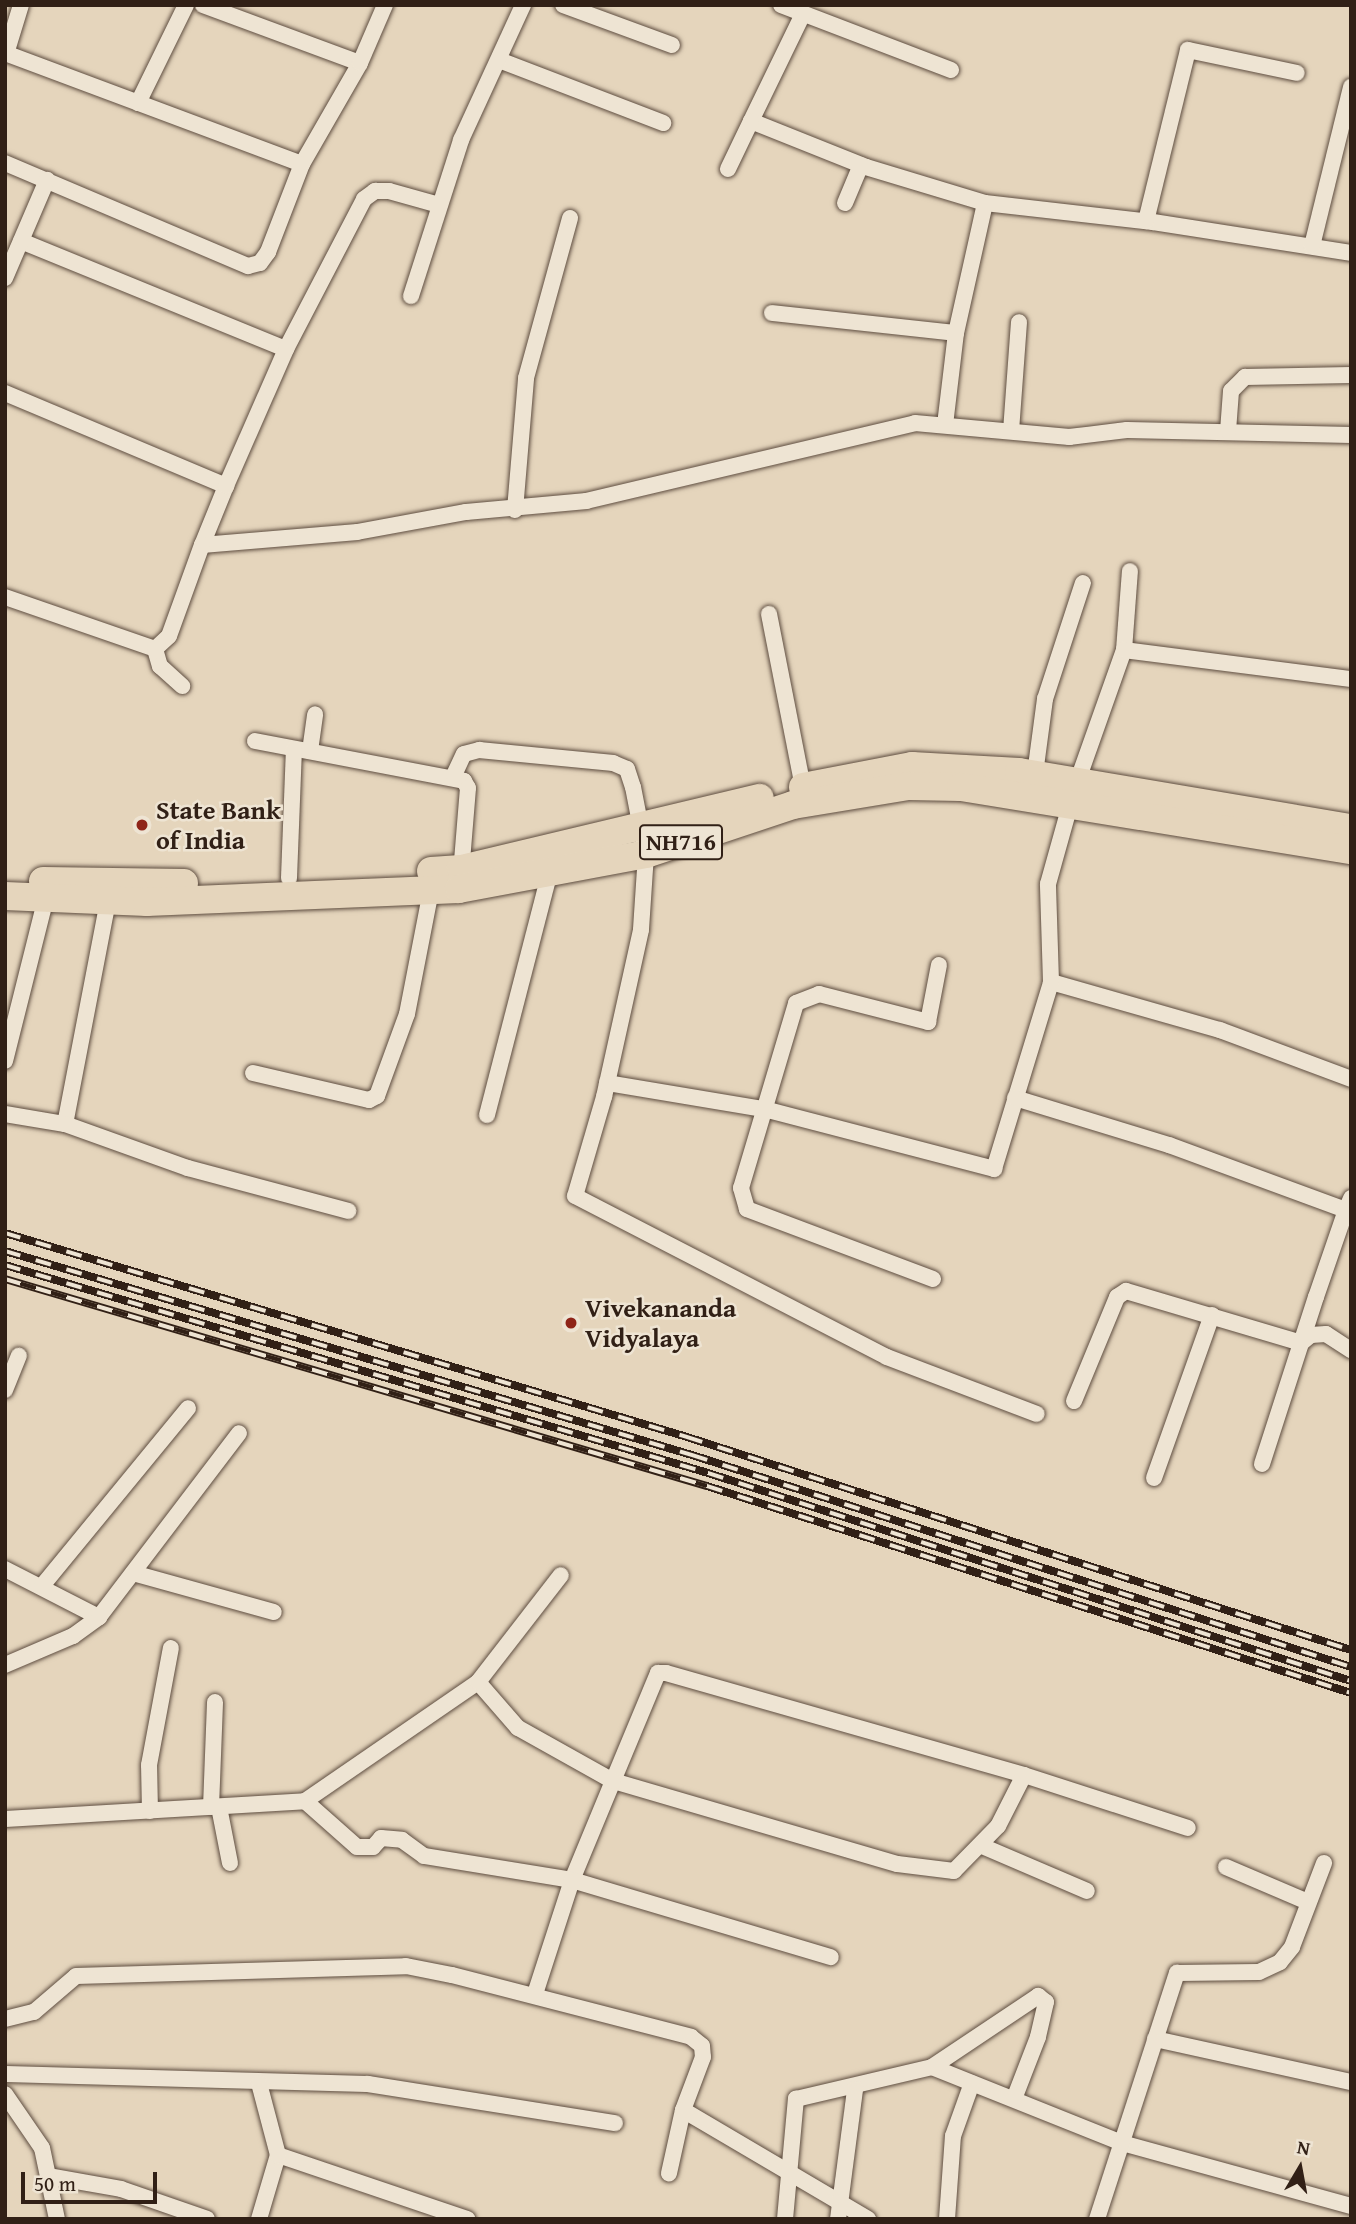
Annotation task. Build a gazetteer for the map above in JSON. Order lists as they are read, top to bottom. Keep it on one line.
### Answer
{"streets":{"highway":["NH716"]},"places":["State Bank of India","Vivekananda Vidyalaya"],"scale_bar":"50 m","north":"top"}
